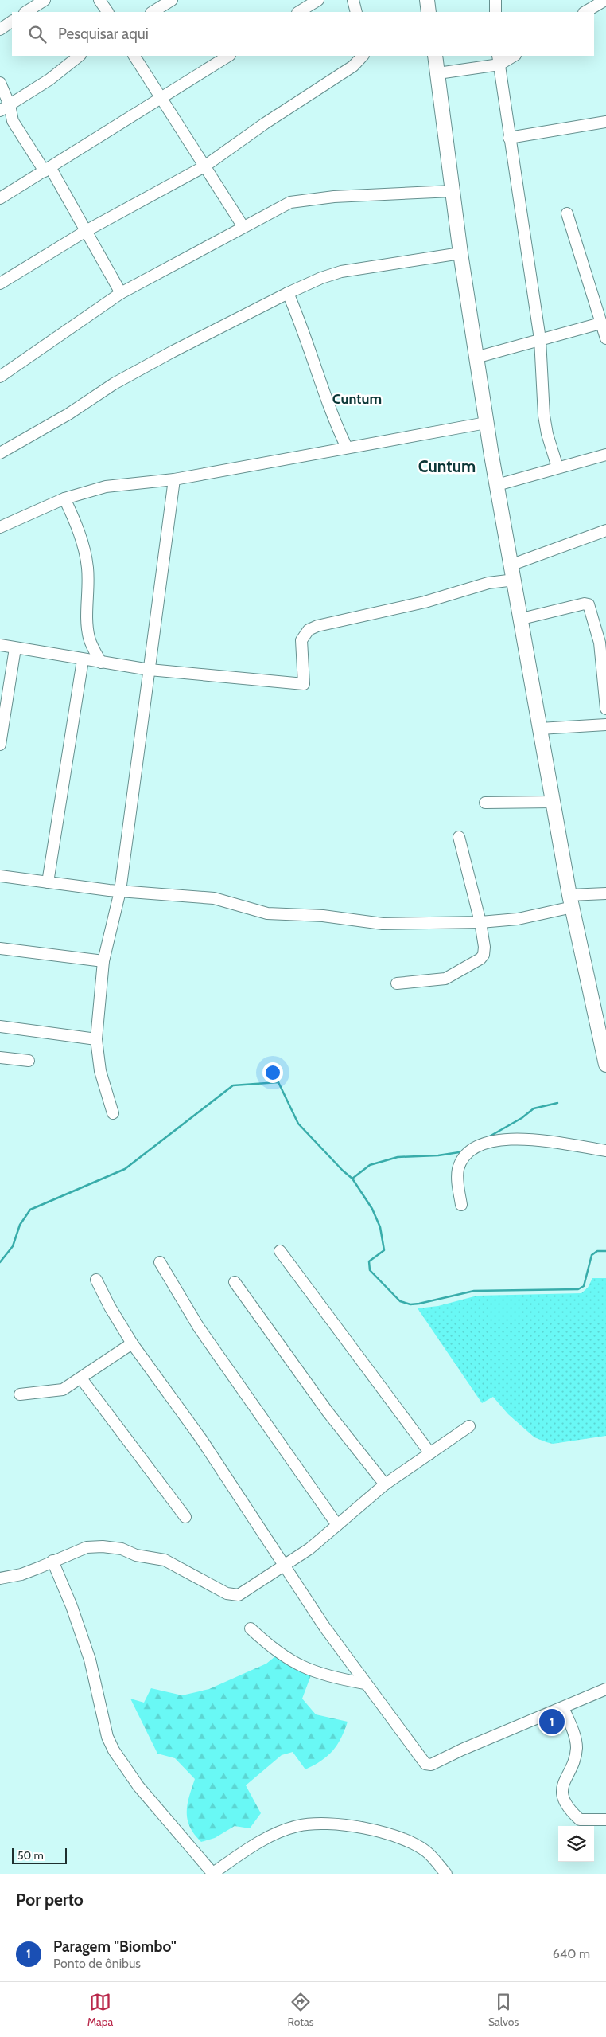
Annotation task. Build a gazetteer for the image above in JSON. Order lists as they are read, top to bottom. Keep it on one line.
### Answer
{"districts":["Cuntum","Cuntum"],"scale_bar":"50 m","page":{"search":"Pesquisar aqui","pins":"1","scale":"50 m","heading":"Por perto","list":[{"mark":"1","name":"Paragem \"Biombo\"","note":"Ponto de ônibus","value":"640 m"}],"nav":["Mapa","Rotas","Salvos"]}}
